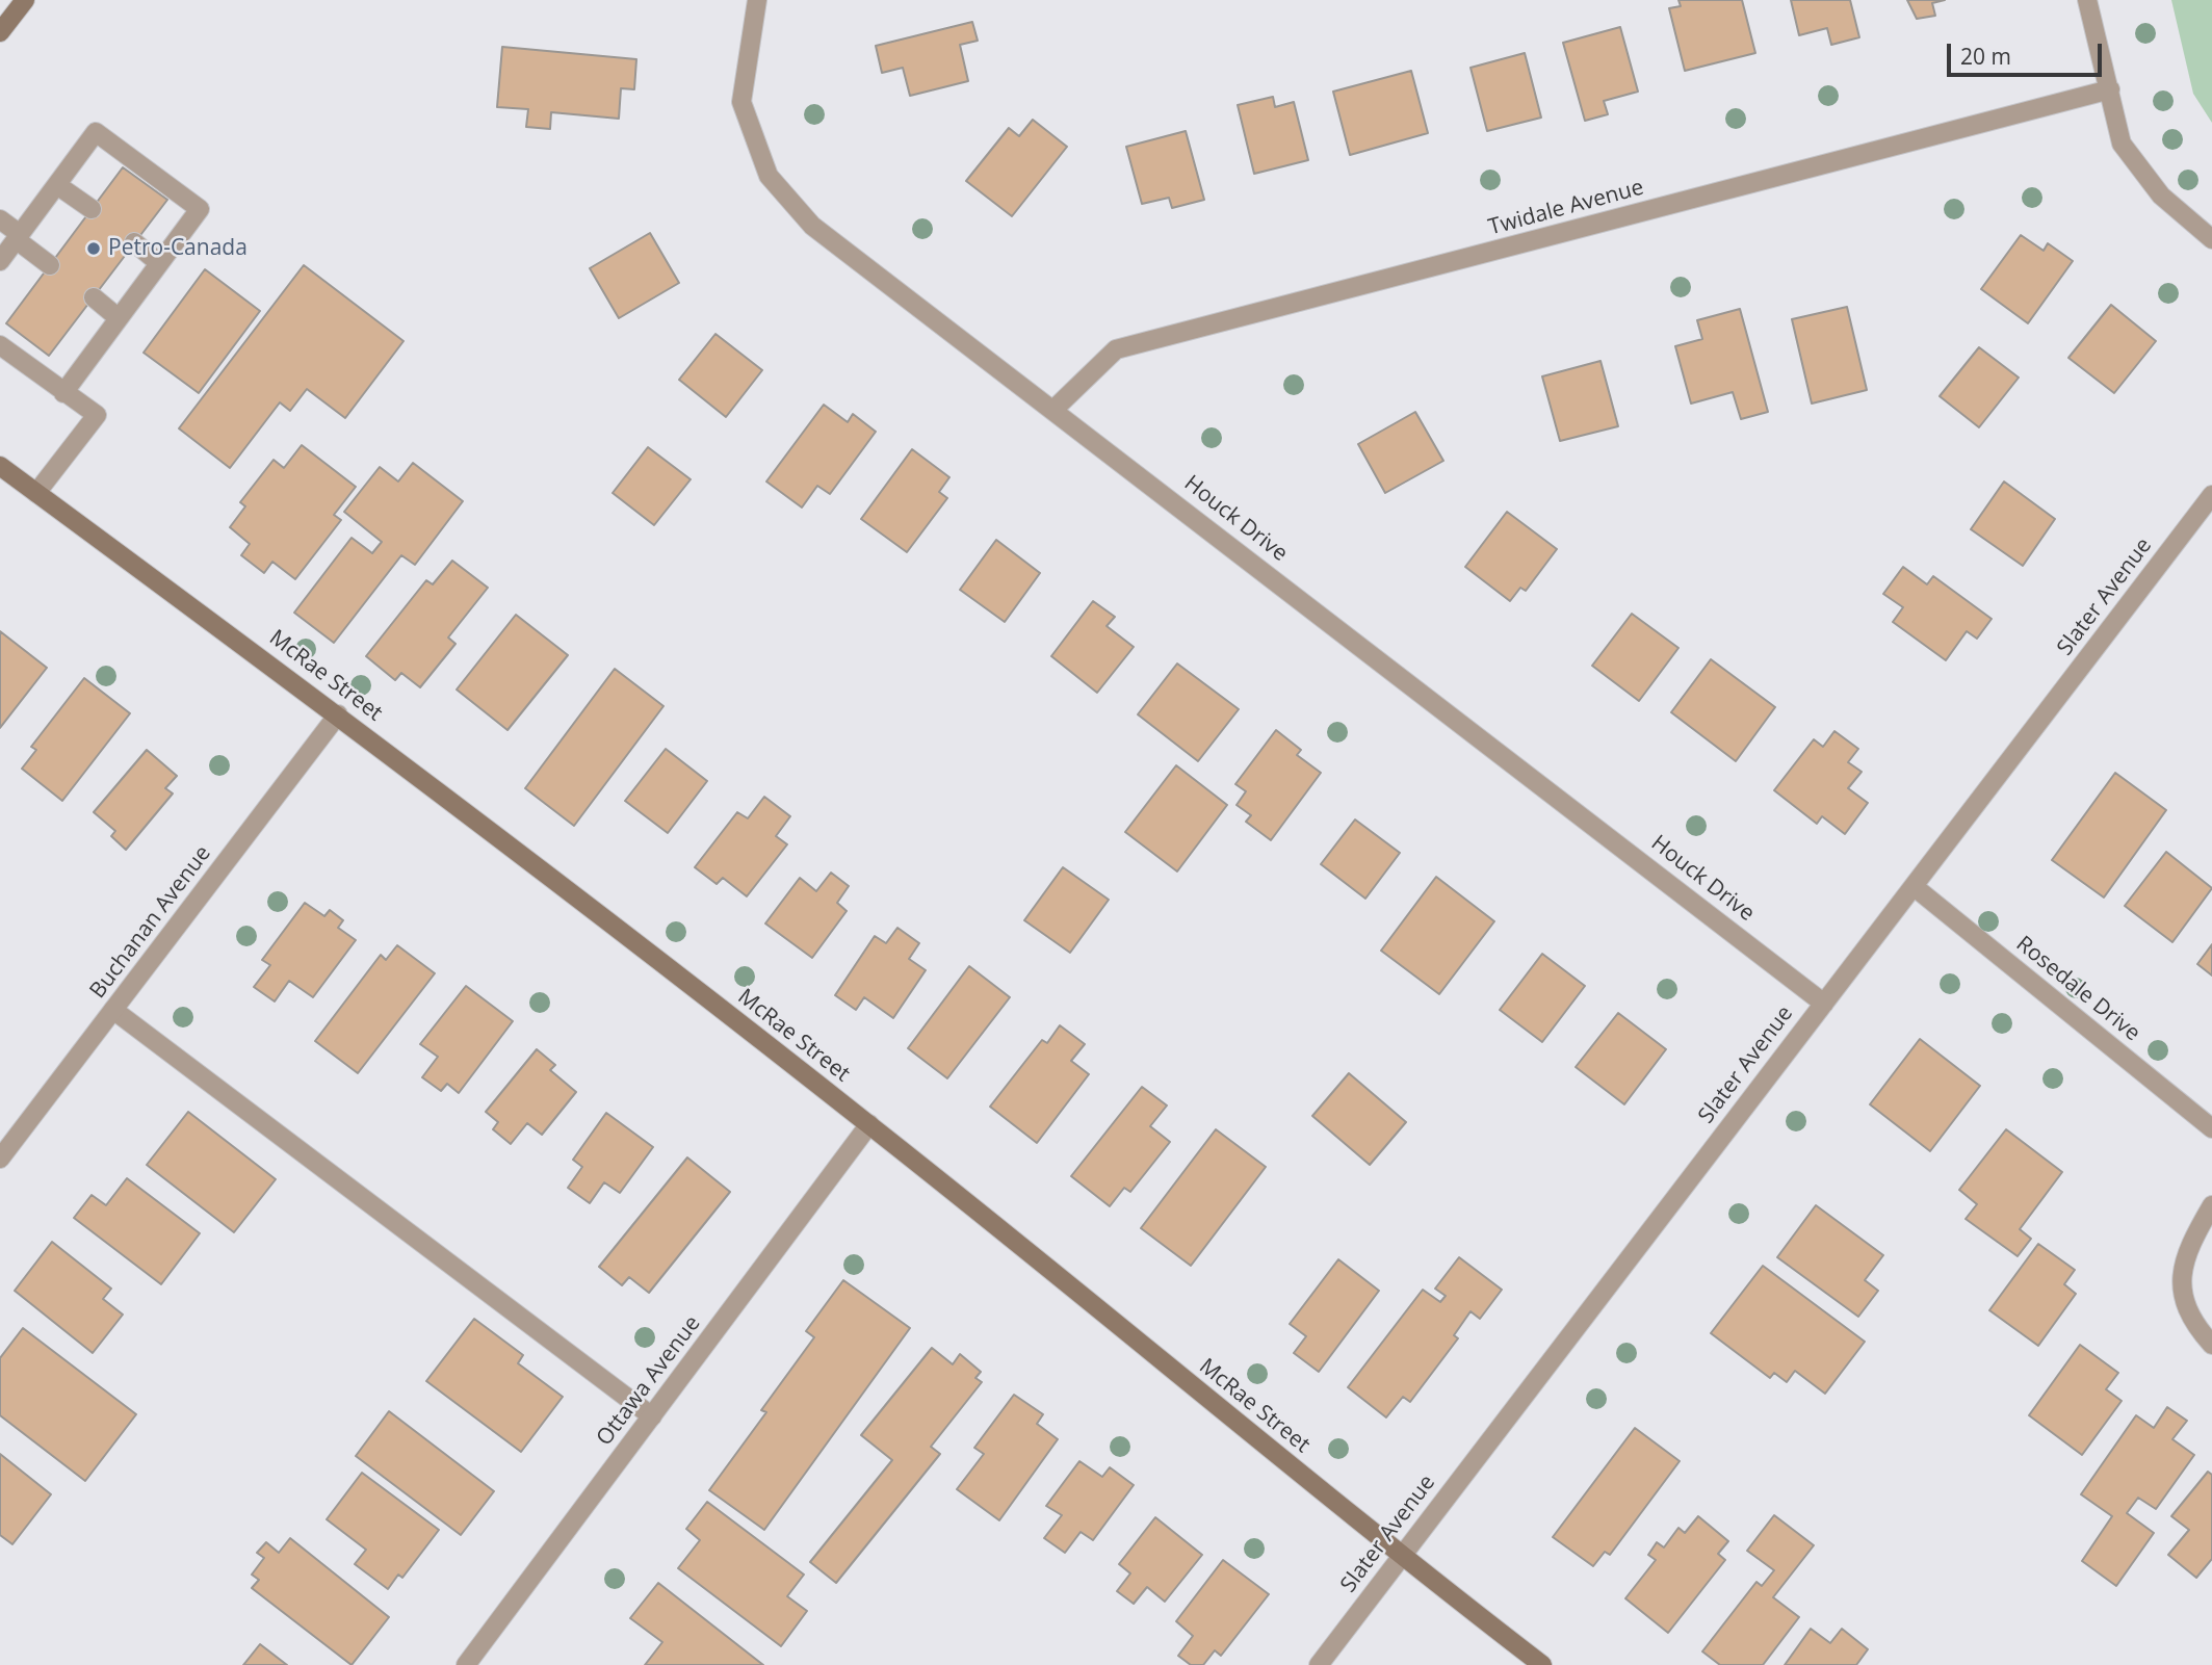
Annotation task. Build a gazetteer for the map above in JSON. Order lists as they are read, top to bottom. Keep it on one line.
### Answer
{"streets":{"street":["Twidale Avenue","Houck Drive","Slater Avenue","McRae Street","Buchanan Avenue","Rosedale Drive","Ottawa Avenue"]},"crossings":[["Twidale Avenue","Houck Drive"],["Houck Drive","Slater Avenue"],["Slater Avenue","McRae Street"],["Slater Avenue","Rosedale Drive"],["McRae Street","Buchanan Avenue"],["McRae Street","Ottawa Avenue"]],"places":["Petro-Canada"],"scale_bar":"20 m"}
